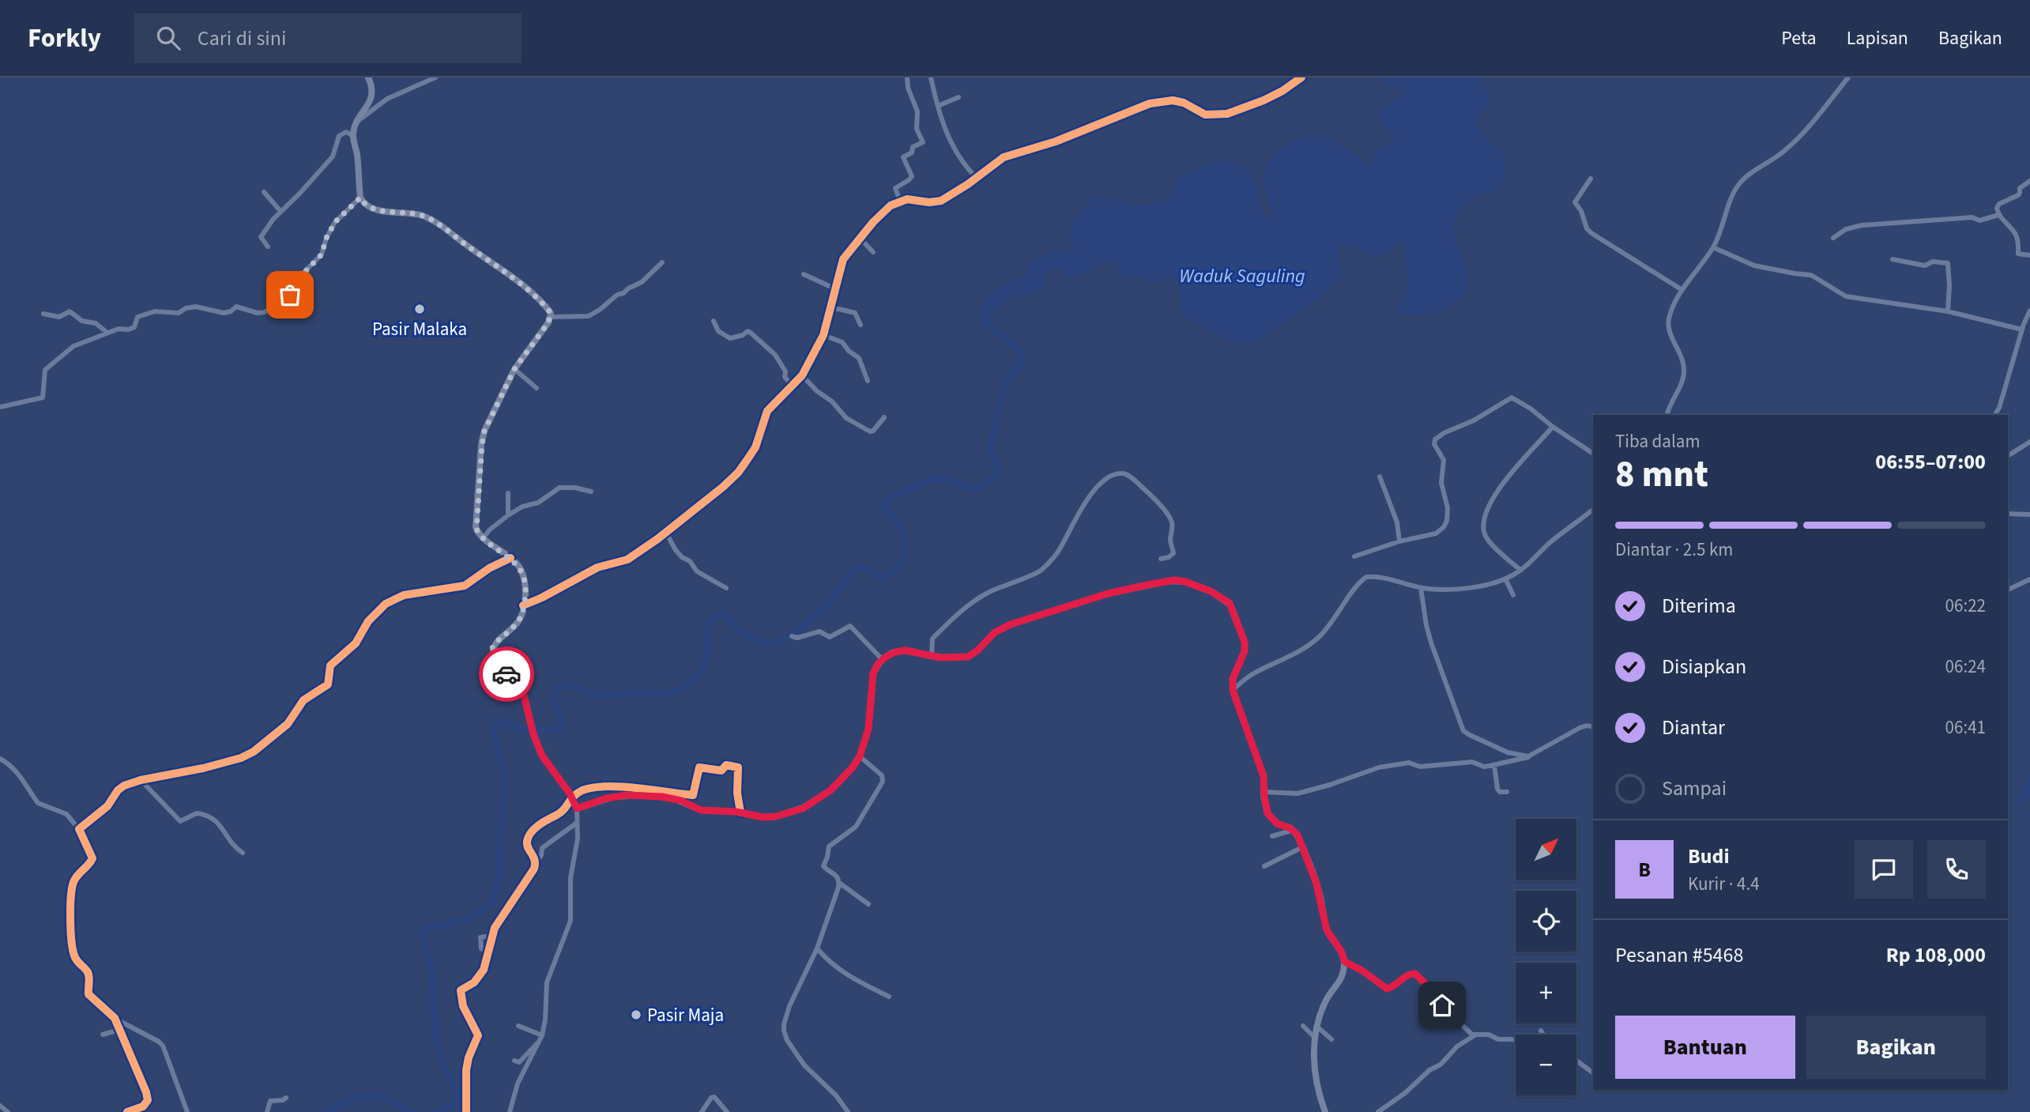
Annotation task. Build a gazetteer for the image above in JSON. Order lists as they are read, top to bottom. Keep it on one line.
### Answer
{"water":["Waduk Saguling"],"places":["Pasir Malaka","Pasir Maja"],"north":"top right","page":{"header":"Forkly","search":"Cari di sini","nav":["Peta","Lapisan","Bagikan"],"heading":["8 mnt","Tiba dalam","06:55–07:00"],"panel":["Budi","Kurir · 4.4","Pesanan #5468","Rp 108,000"],"bar":"Diantar · 2.5 km","list":[["Diterima","06:22"],["Disiapkan","06:24"],["Diantar","06:41"],"Sampai"],"map_buttons":["+","−"],"round":"B","buttons":["Bantuan","Bagikan"]}}
